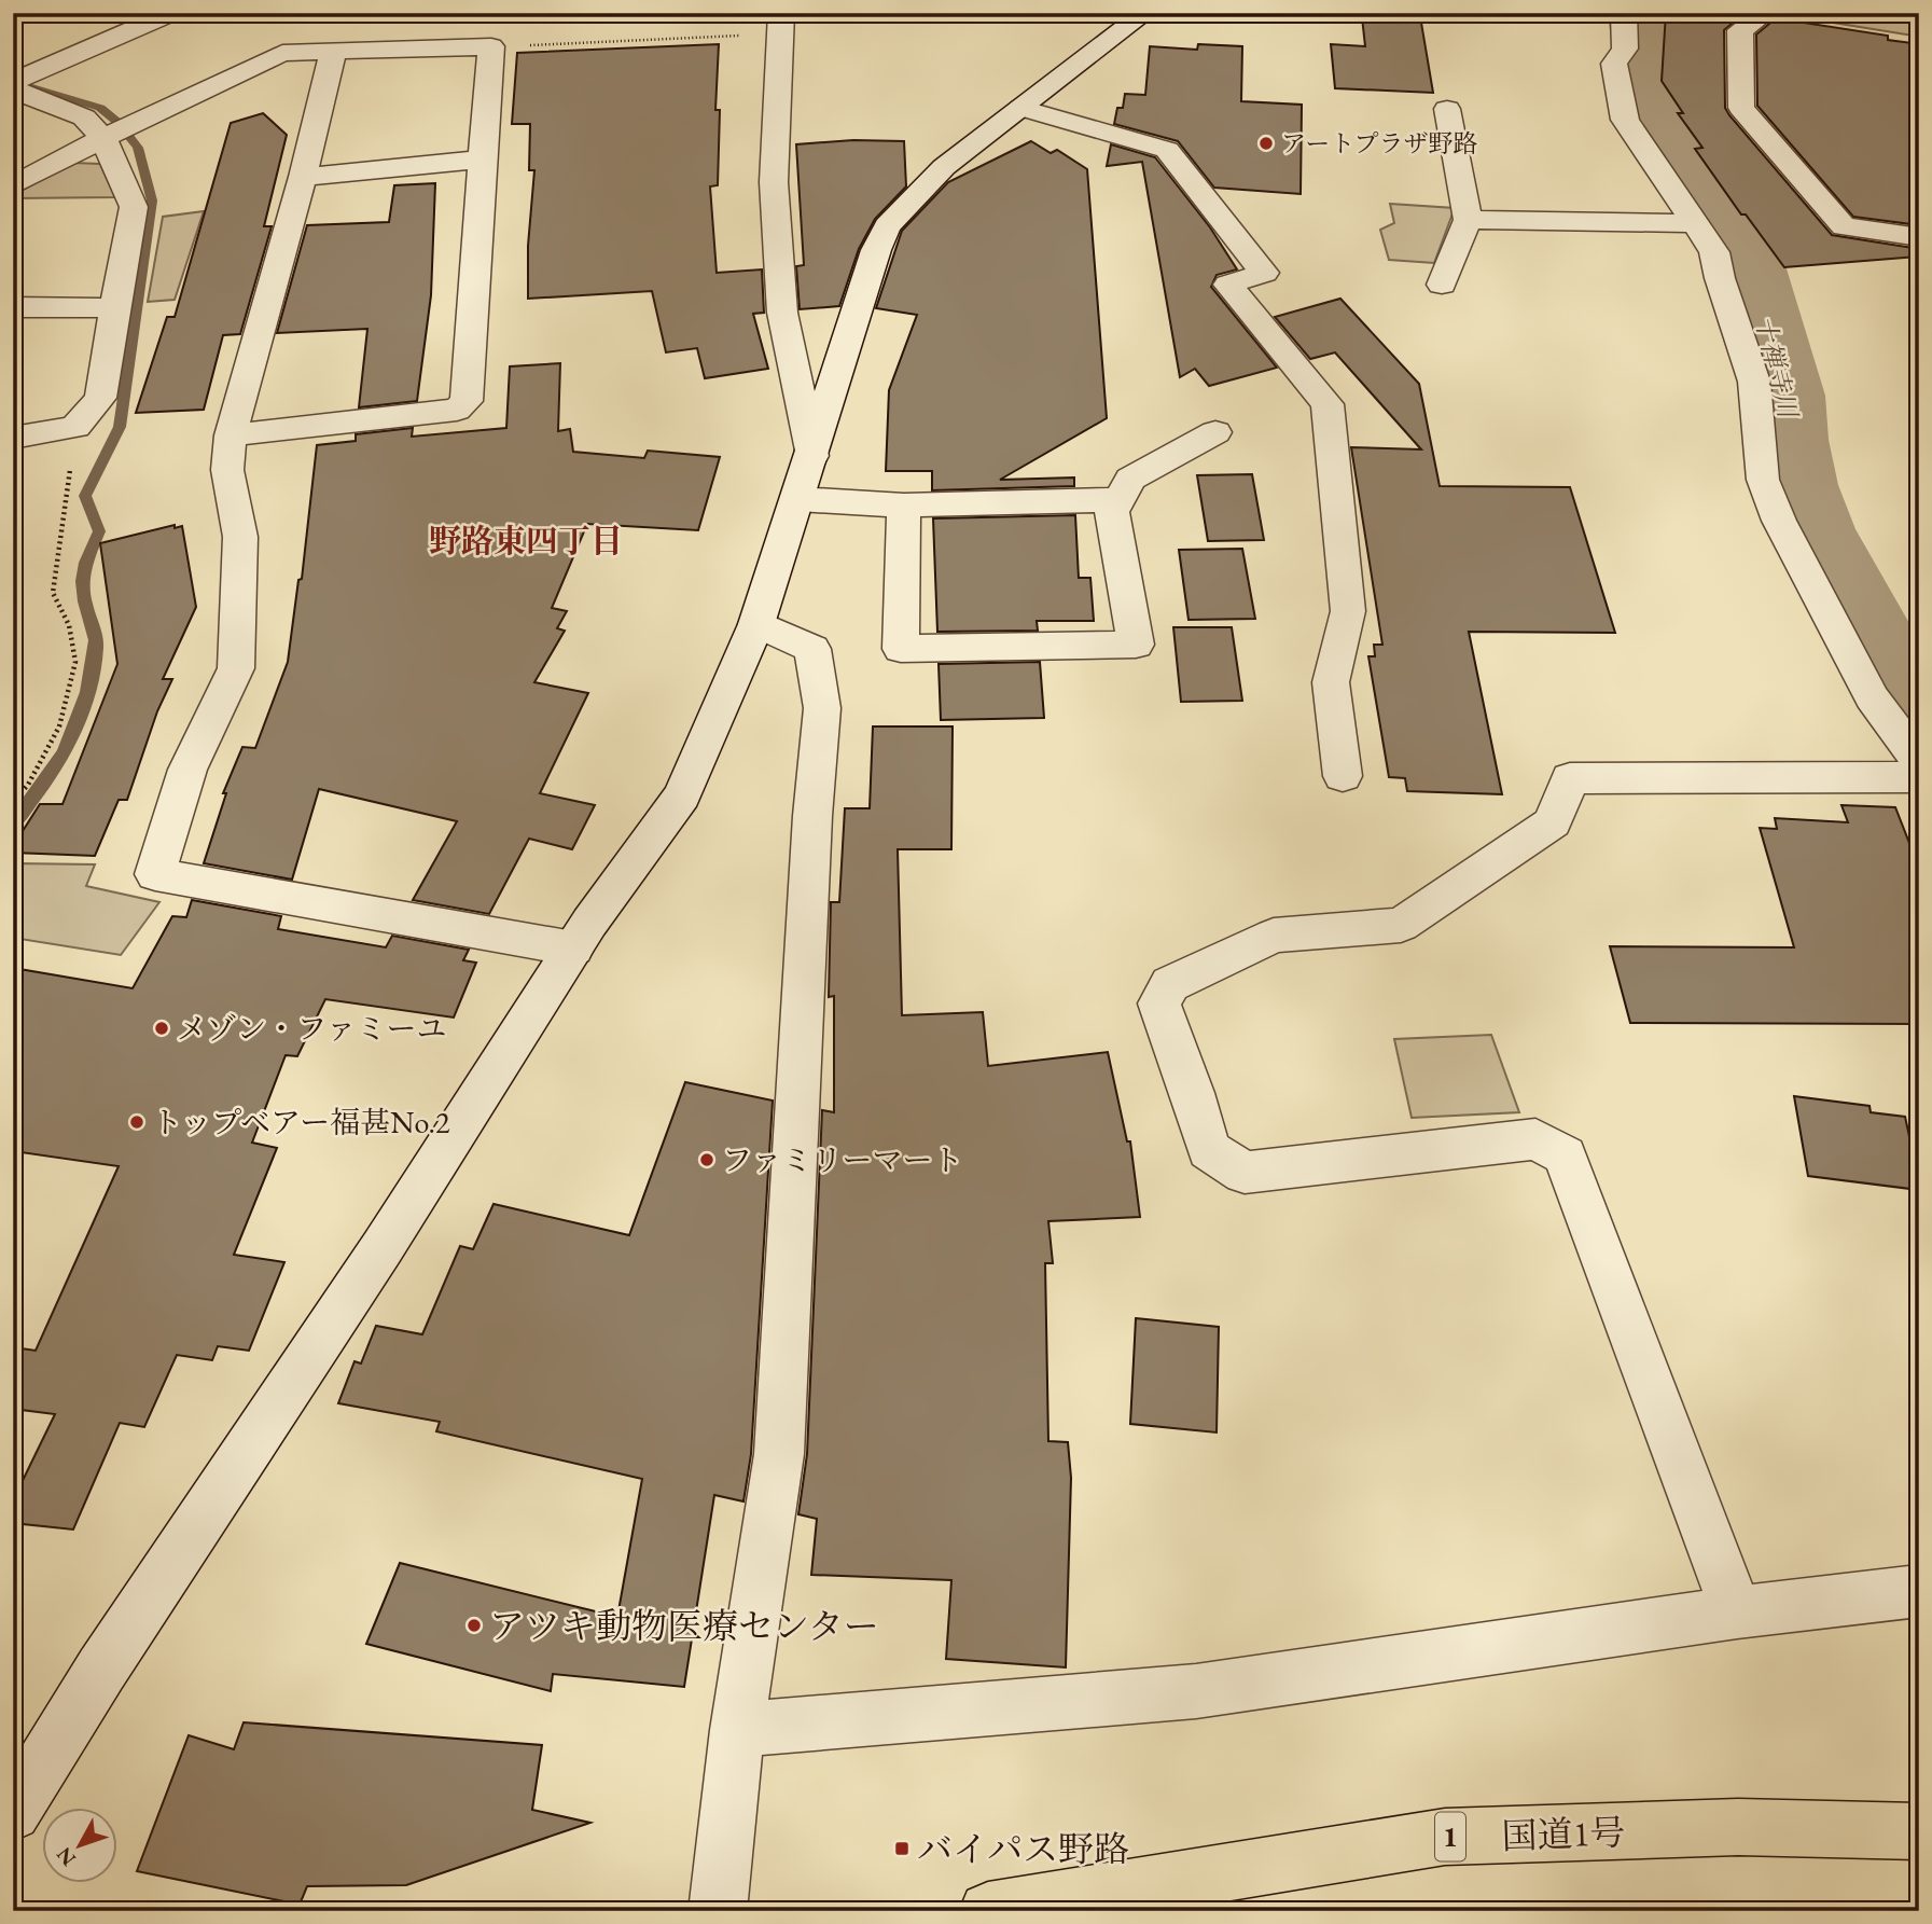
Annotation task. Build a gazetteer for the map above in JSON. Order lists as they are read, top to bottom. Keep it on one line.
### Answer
{"streets":{"highway":["国道1号","1"]},"districts":["野路東四丁目"],"water":["十禅寺川"],"places":{"other":["アートプラザ野路","メゾン・ファミーユ","トップベアー福甚No.2","ファミリーマート","アツキ動物医療センター"],"transit":["バイパス野路"]},"north":"bottom left"}
